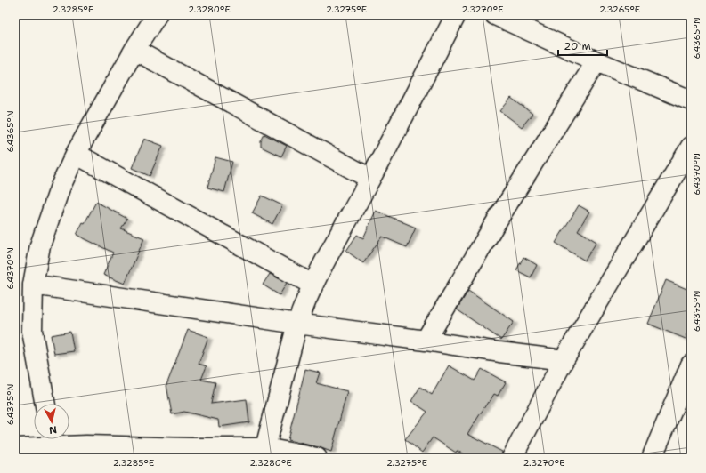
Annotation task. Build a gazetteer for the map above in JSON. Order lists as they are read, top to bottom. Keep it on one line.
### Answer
{"scale_bar":"20 m","north":"bottom","coordinates":["2.3285°E","2.3280°E","2.3275°E","2.3270°E","2.3265°E","6.4365°N","6.4370°N","6.4375°N"]}
